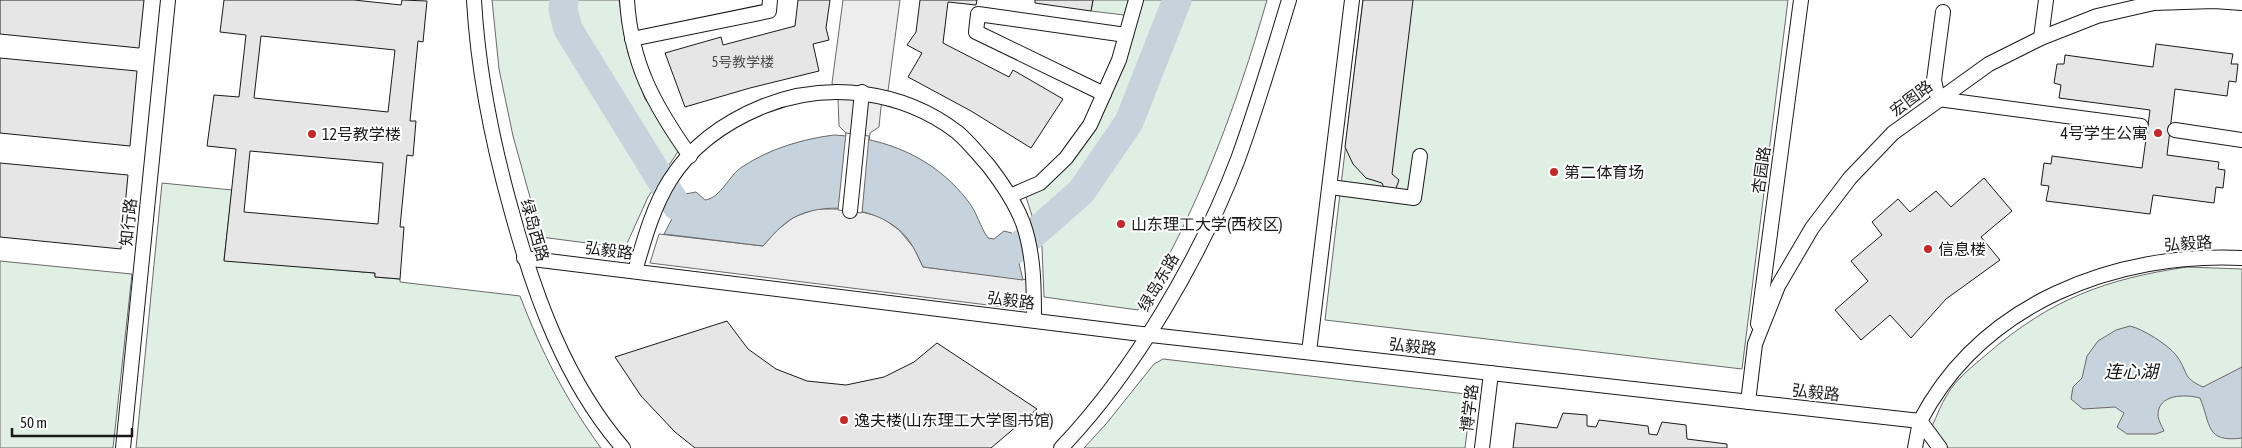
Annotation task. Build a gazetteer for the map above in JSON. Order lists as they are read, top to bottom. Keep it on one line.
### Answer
{"streets":{"street":["宏图路","杏园路","知行路","绿岛西路","弘毅路","绿岛东路","博学路"]},"crossings":[["宏图路","杏园路"],["宏图路","弘毅路"],["绿岛西路","弘毅路"],["弘毅路","绿岛东路"],["弘毅路","博学路"]],"water":["连心湖"],"places":["4号学生公寓","12号教学楼","第二体育场","山东理工大学(西校区)","信息楼","逸夫楼(山东理工大学图书馆)"],"house_numbers":["5号教学楼"],"scale_bar":"50 m"}
